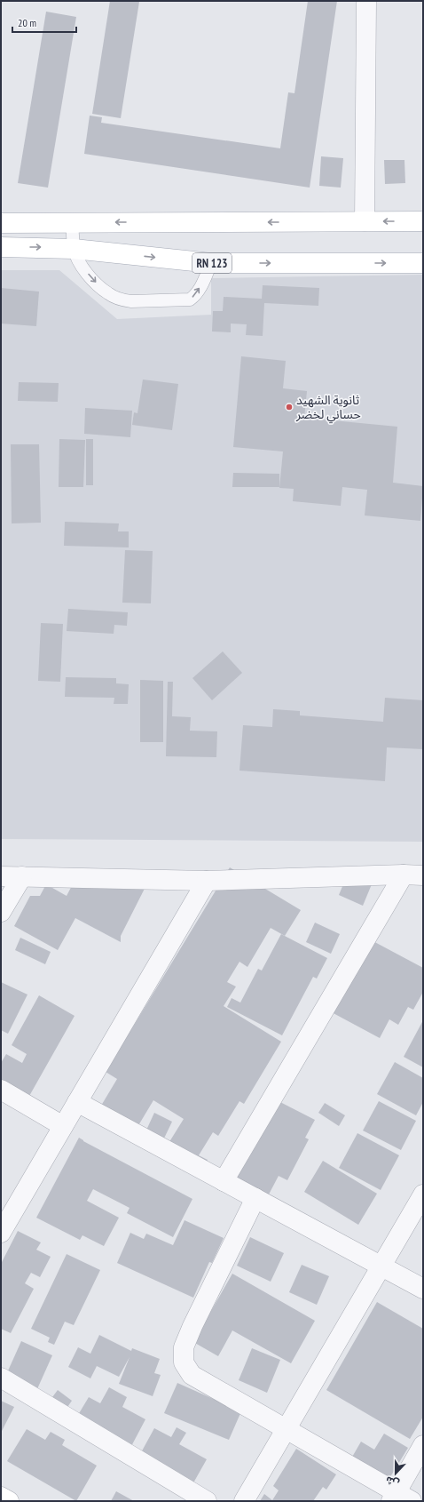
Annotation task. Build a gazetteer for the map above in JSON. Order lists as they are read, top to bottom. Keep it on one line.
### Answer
{"streets":{"main road":["RN 123"]},"places":["ثانوية الشهيد حساني لخضر"],"scale_bar":"20 m","north":"bottom"}
